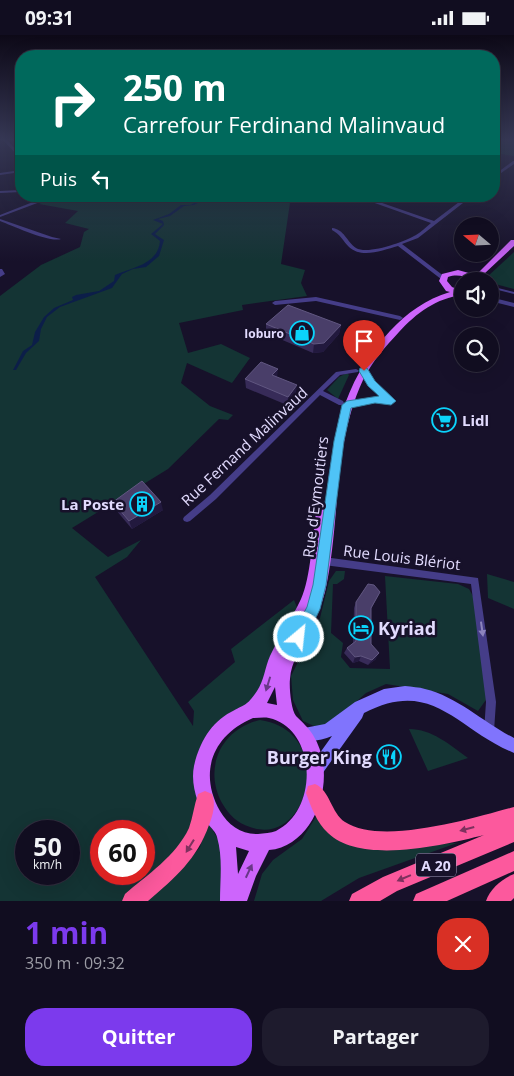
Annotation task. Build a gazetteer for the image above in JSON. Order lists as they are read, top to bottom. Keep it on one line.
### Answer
{"streets":{"highway":["A 20"],"main road":["Rue d'Eymoutiers"],"street":["Rue Fernand Malinvaud","Rue Louis Blériot"]},"crossings":[["Rue Fernand Malinvaud","Rue d'Eymoutiers"],["Rue d'Eymoutiers","Rue Louis Blériot"]],"places":{"shop":["Ioburo"],"supermarket":["Lidl"],"building":["La Poste"],"hotel":["Kyriad"],"restaurant":["Burger King"]},"north":"left","page":{"status":"09:31","turn":["250 m","Carrefour Ferdinand Malinvaud"],"then":"Puis","speed":"50 km/h","limit":"60","heading":["1 min","350 m · 09:32"],"buttons":["Quitter","Partager"]}}
